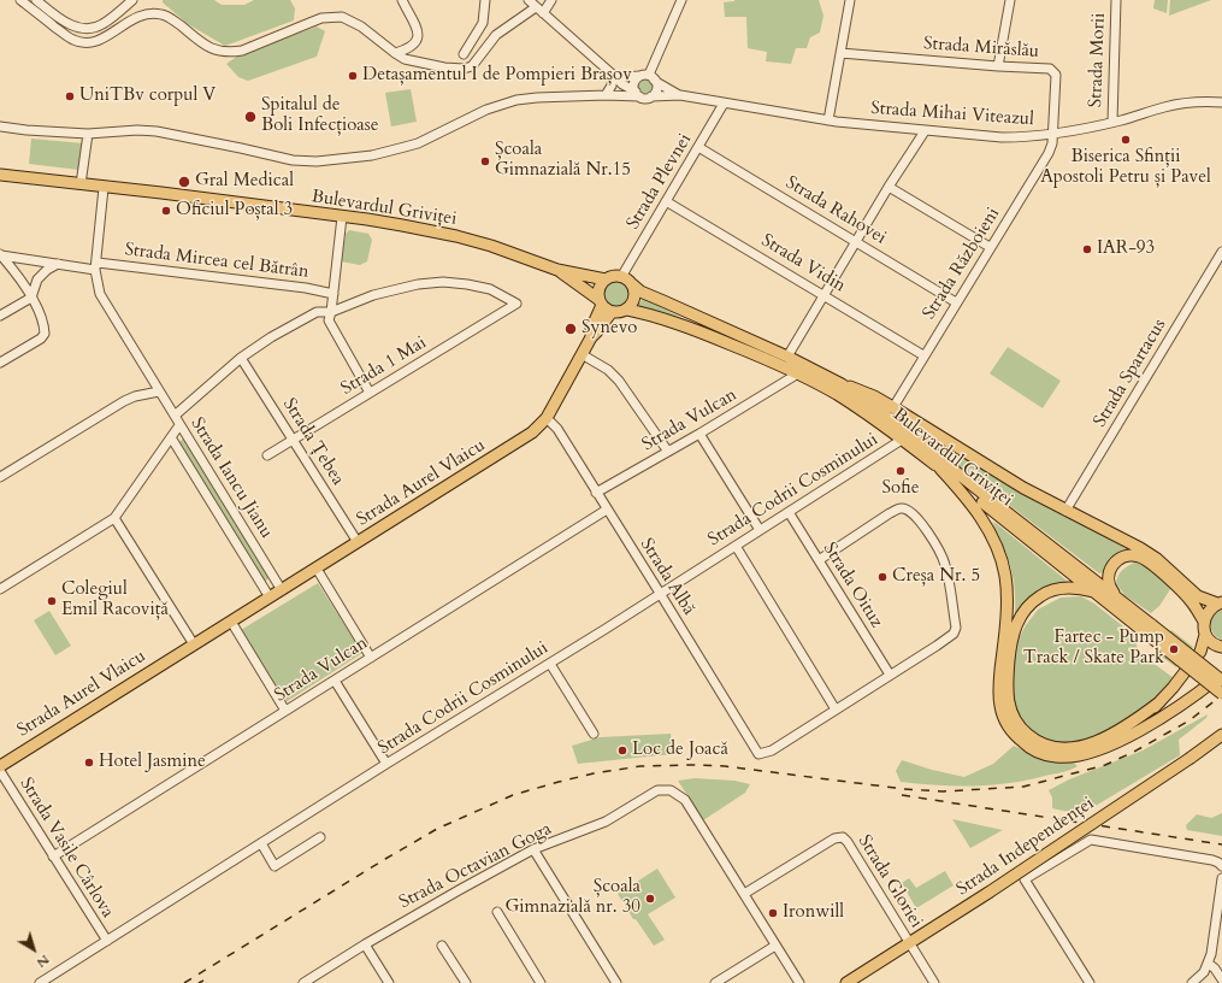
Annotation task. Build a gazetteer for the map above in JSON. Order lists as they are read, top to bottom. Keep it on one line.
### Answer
{"streets":{"main road":["Bulevardul Griviței","Strada Aurel Vlaicu","Strada Independenței"],"street":["Strada Mirăslău","Strada Morii","Strada Mihai Viteazul","Strada Plevnei","Strada Rahovei","Strada Mircea cel Bătrân","Strada Vidin","Strada Războieni","Strada 1 Mai","Strada Spartacus","Strada Vulcan","Strada Țebea","Strada Iancu Jianu","Strada Codrii Cosminului","Strada Albă","Strada Oituz","Strada Vasile Cârlova","Strada Octavian Goga","Strada Gloriei"]},"crossings":[["Strada Mirăslău","Strada Mihai Viteazul"],["Strada Mirăslău","Strada Războieni"],["Strada Morii","Strada Mihai Viteazul"],["Strada Mihai Viteazul","Strada Plevnei"],["Strada Mihai Viteazul","Strada Războieni"],["Strada Plevnei","Bulevardul Griviței"],["Strada Plevnei","Strada Rahovei"],["Strada Plevnei","Strada Vidin"],["Strada Plevnei","Strada Aurel Vlaicu"],["Bulevardul Griviței","Strada Mircea cel Bătrân"],["Bulevardul Griviței","Strada Războieni"],["Bulevardul Griviței","Strada Spartacus"],["Bulevardul Griviței","Strada Vulcan"],["Bulevardul Griviței","Strada Aurel Vlaicu"],["Bulevardul Griviței","Strada Codrii Cosminului"],["Strada Rahovei","Strada Războieni"],["Strada Mircea cel Bătrân","Strada Iancu Jianu"],["Strada Vidin","Strada Războieni"],["Strada 1 Mai","Strada Țebea"],["Strada Vulcan","Strada Albă"],["Strada Vulcan","Strada Vasile Cârlova"],["Strada Țebea","Strada Aurel Vlaicu"],["Strada Iancu Jianu","Strada Aurel Vlaicu"],["Strada Aurel Vlaicu","Strada Albă"],["Strada Codrii Cosminului","Strada Albă"],["Strada Codrii Cosminului","Strada Oituz"],["Strada Codrii Cosminului","Strada Vasile Cârlova"],["Strada Independenței","Strada Gloriei"],["Strada Octavian Goga","Strada Gloriei"]],"places":["Detașamentul I de Pompieri Brașov","UniTBv corpul V","Spitalul de Boli Infecțioase","Biserica Sfinții Apostoli Petru și Pavel","Școala Gimnazială Nr.15","Gral Medical","Oficiul Poștal 3","IAR-93","Synevo","Sofie","Creșa Nr. 5","Colegiul Emil Racoviță","Fartec - Pump Track / Skate Park","Loc de Joacă","Hotel Jasmine","Școala Gimnazială nr. 30","Ironwill"],"north":"bottom right"}
